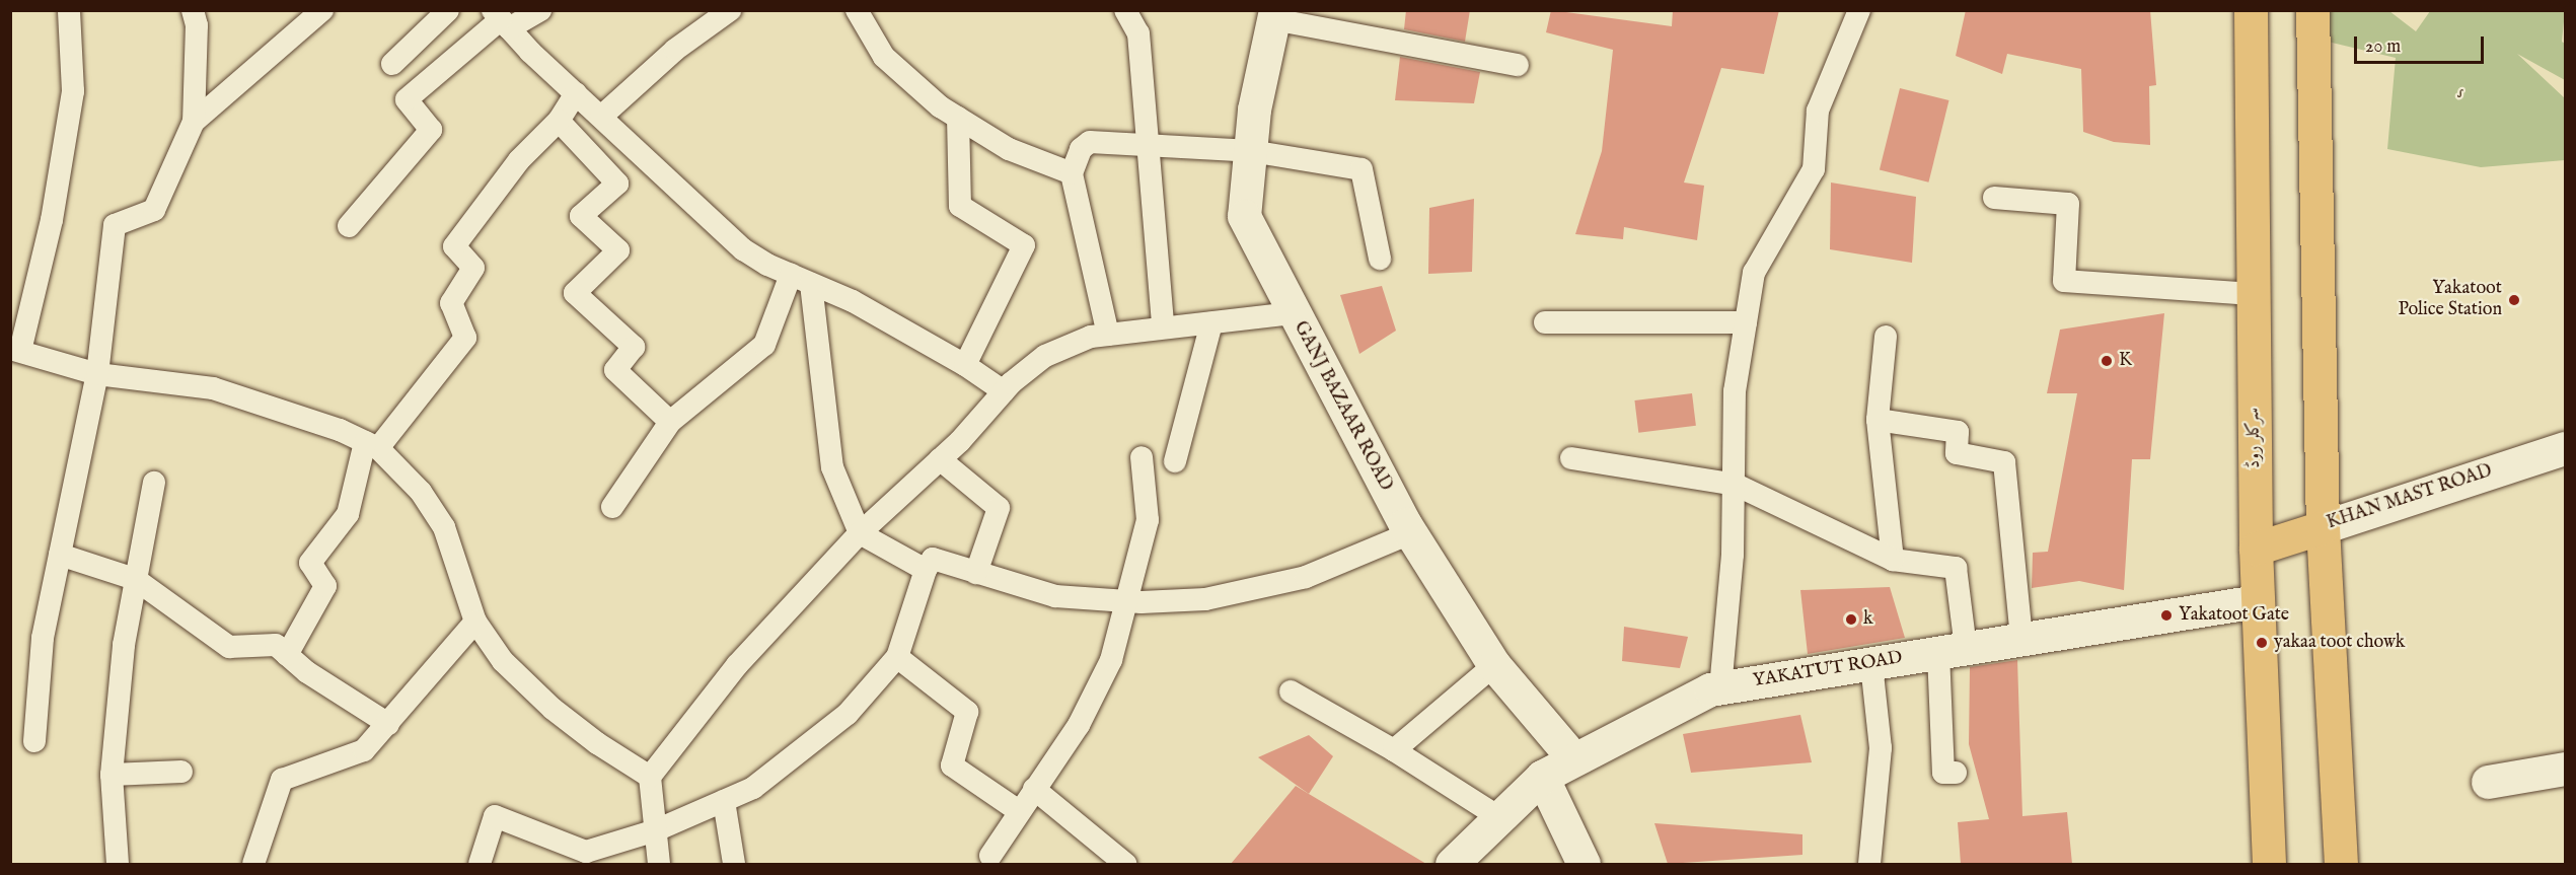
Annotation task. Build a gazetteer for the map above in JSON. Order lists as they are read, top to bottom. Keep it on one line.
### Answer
{"streets":{"main road":["سرکلر روڈ","KHAN MAST ROAD"],"street":["GANJ BAZAAR ROAD","YAKATUT ROAD"]},"crossings":[["GANJ BAZAAR ROAD","YAKATUT ROAD"],["سرکلر روڈ","KHAN MAST ROAD"],["سرکلر روڈ","YAKATUT ROAD"]],"parks":["s"],"places":["Yakatoot Police Station","K","Yakatoot Gate","k","yakaa toot chowk"],"scale_bar":"20 m"}
